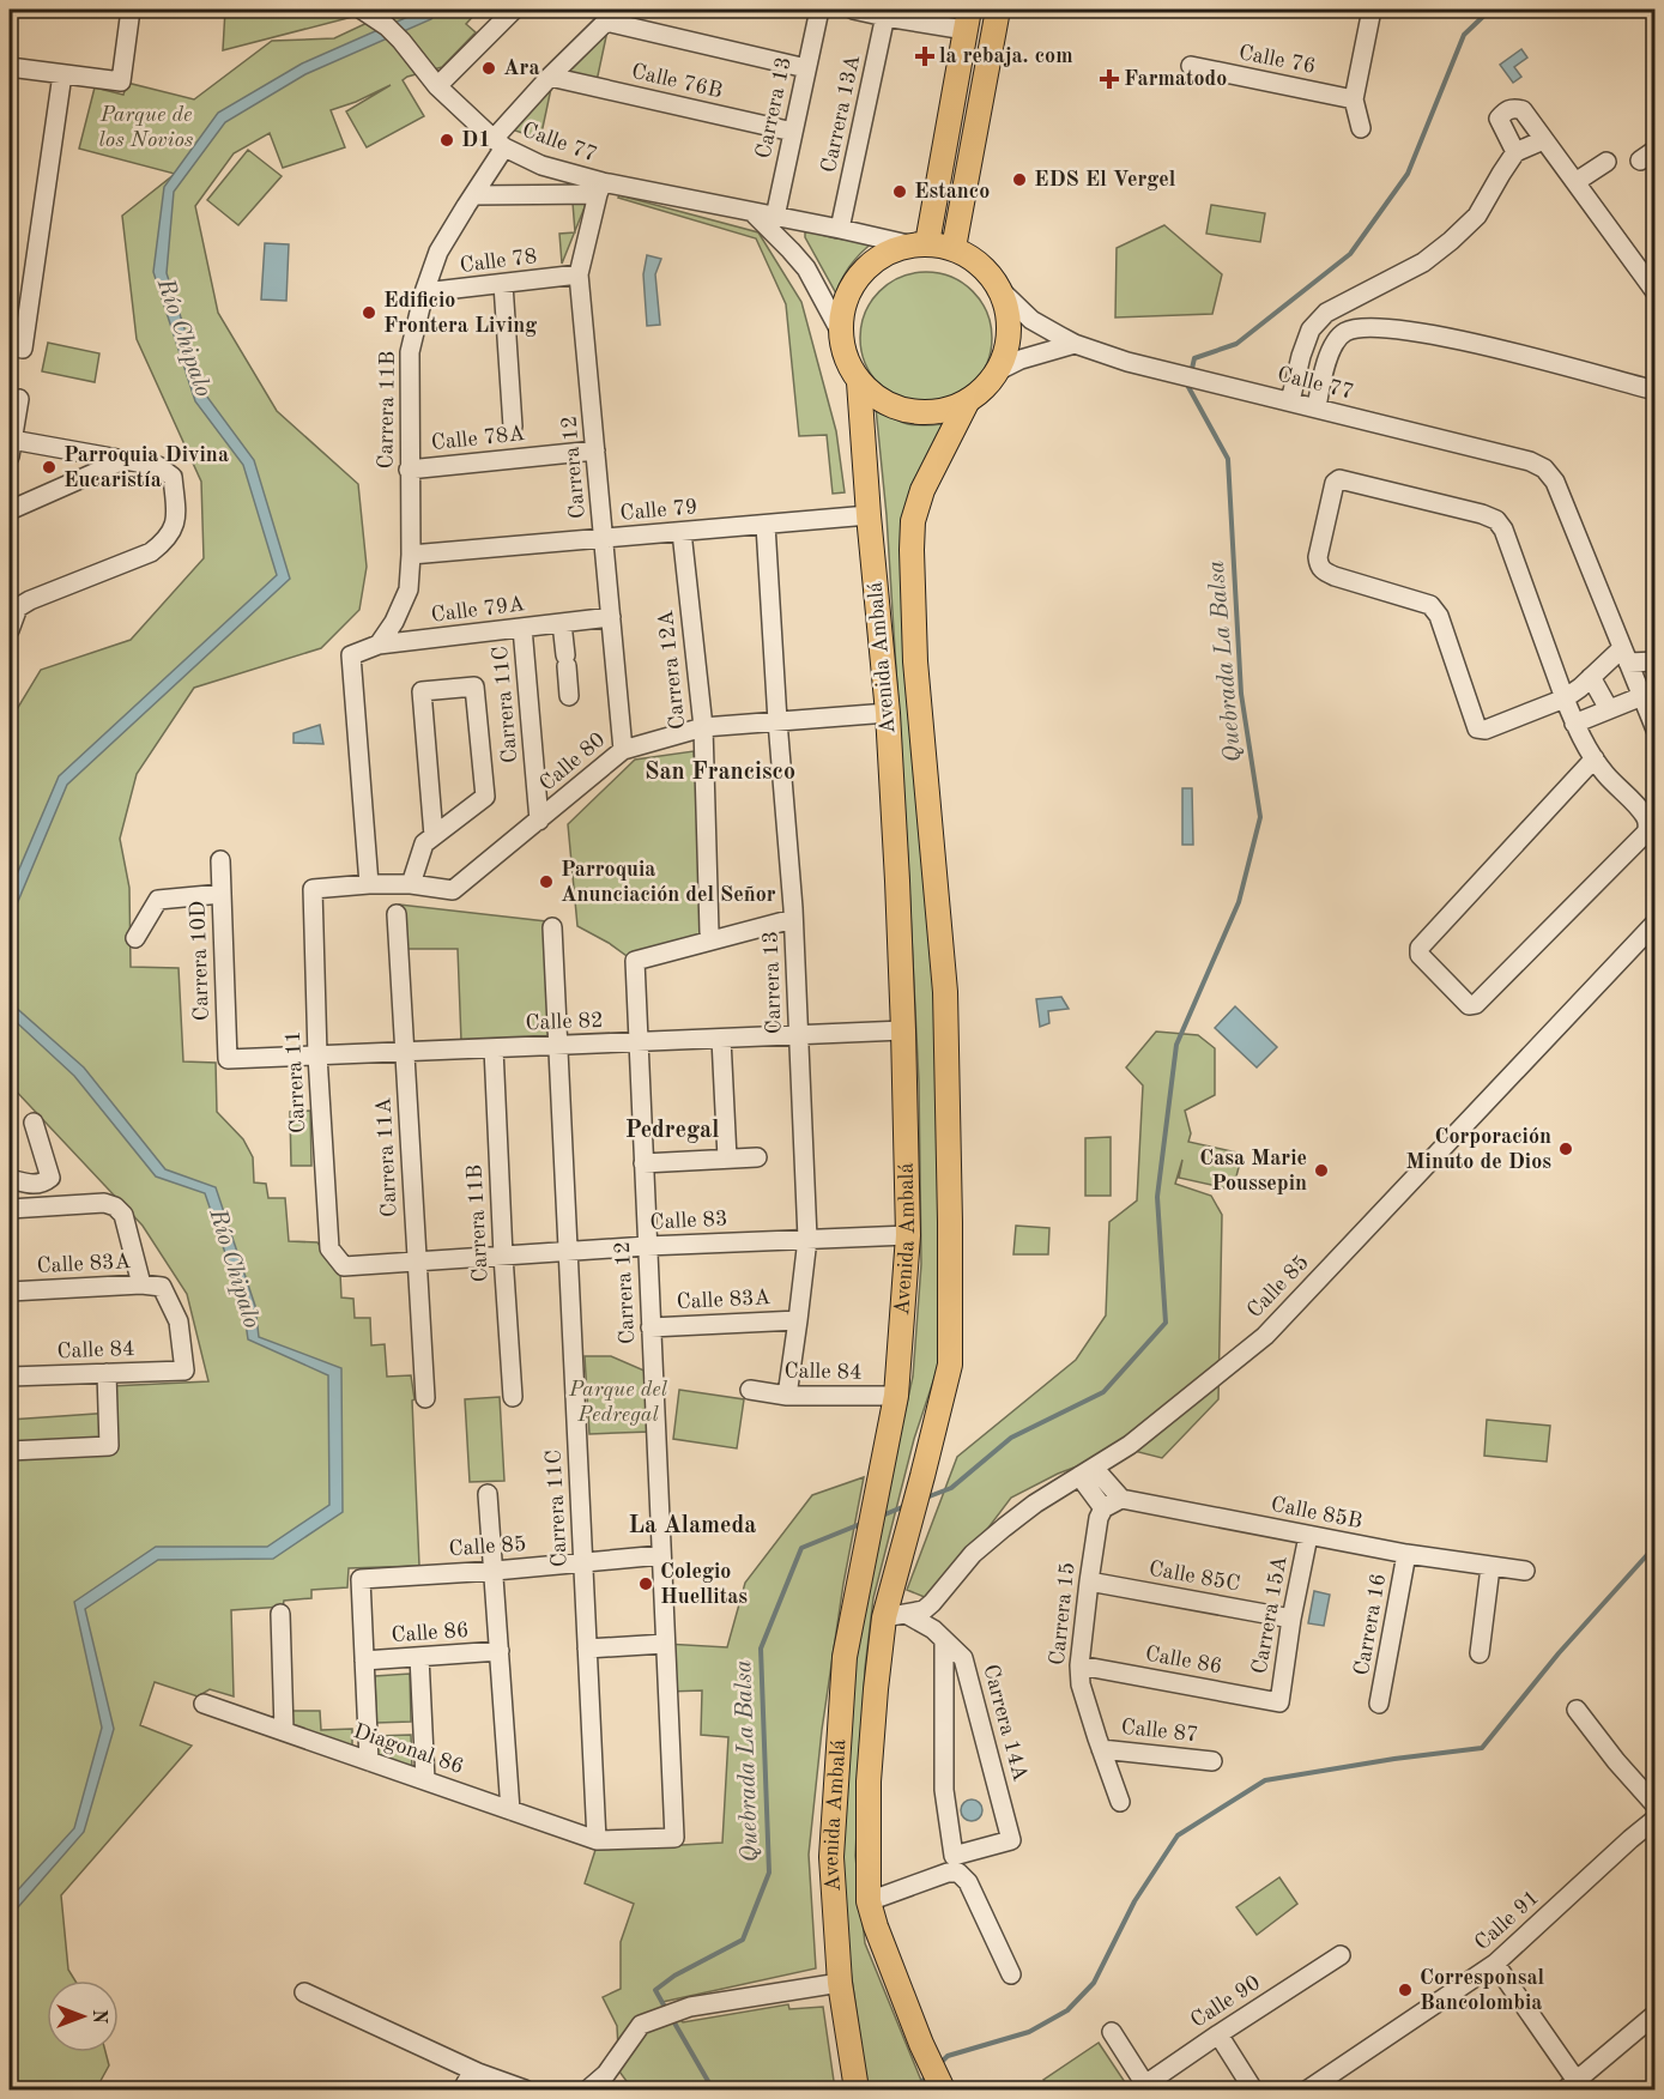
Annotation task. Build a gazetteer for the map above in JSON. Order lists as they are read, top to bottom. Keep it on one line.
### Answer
{"streets":{"main road":["Avenida Ambalá"],"street":["Calle 76","Calle 76B","Carrera 13","Carrera 13A","Calle 77","Calle 78","Carrera 11B","Calle 78A","Carrera 12","Calle 79","Calle 79A","Carrera 12A","Carrera 11C","Calle 80","Carrera 10D","Calle 82","Carrera 11","Carrera 11A","Calle 83","Calle 83A","Calle 85","Calle 84","Calle 85B","Calle 85C","Carrera 15","Carrera 15A","Carrera 16","Calle 86","Carrera 14A","Calle 87","Diagonal 86","Calle 91","Calle 90"]},"crossings":[["Calle 76B","Carrera 13"],["Calle 76B","Carrera 11B"],["Carrera 13","Calle 77"],["Carrera 13","Carrera 12"],["Carrera 13","Calle 79"],["Carrera 13","Calle 80"],["Carrera 13","Calle 82"],["Carrera 13","Calle 83"],["Carrera 13","Calle 83A"],["Carrera 13","Calle 84"],["Carrera 13A","Calle 77"],["Calle 77","Carrera 11B"],["Calle 77","Carrera 12"],["Calle 77","Avenida Ambalá"],["Calle 78","Carrera 11B"],["Calle 78","Carrera 12"],["Carrera 11B","Calle 78A"],["Carrera 11B","Calle 79"],["Carrera 11B","Calle 79A"],["Carrera 11B","Calle 82"],["Carrera 11B","Calle 83"],["Calle 78A","Carrera 12"],["Carrera 12","Calle 79"],["Carrera 12","Calle 79A"],["Carrera 12","Carrera 11C"],["Carrera 12","Calle 80"],["Carrera 12","Calle 82"],["Carrera 12","Calle 83"],["Carrera 12","Calle 83A"],["Carrera 12","Calle 85"],["Carrera 12","Diagonal 86"],["Calle 79","Avenida Ambalá"],["Calle 79","Carrera 12A"],["Calle 79A","Carrera 11C"],["Calle 79A","Calle 80"],["Avenida Ambalá","Calle 80"],["Avenida Ambalá","Calle 82"],["Avenida Ambalá","Calle 83"],["Avenida Ambalá","Calle 85"],["Avenida Ambalá","Calle 84"],["Carrera 12A","Calle 80"],["Carrera 11C","Calle 80"],["Carrera 11C","Calle 82"],["Carrera 11C","Calle 83"],["Carrera 11C","Calle 85"],["Carrera 11C","Diagonal 86"],["Calle 80","Carrera 11"],["Carrera 10D","Calle 82"],["Calle 82","Carrera 11"],["Calle 82","Carrera 11A"],["Carrera 11","Calle 83"],["Carrera 11A","Calle 83"],["Calle 83A","Calle 84"],["Calle 85","Calle 86"],["Calle 85B","Carrera 15A"],["Calle 85B","Carrera 16"],["Calle 85C","Carrera 15"],["Calle 85C","Carrera 15A"],["Carrera 15","Calle 86"],["Carrera 15","Calle 87"],["Carrera 15A","Calle 86"]],"districts":["San Francisco","Pedregal","La Alameda"],"water":["Río Chipalo","Quebrada La Balsa"],"parks":["Parque de los Novios","Parque del Pedregal"],"places":{"health":["la rebaja. com","Farmatodo"],"other":["Ara","D1","EDS El Vergel","Estanco","Edificio Frontera Living","Parroquia Divina Eucaristía","Parroquia Anunciación del Señor","Corporación Minuto de Dios","Casa Marie Poussepin","Colegio Huellitas","Corresponsal Bancolombia"]},"north":"right"}
